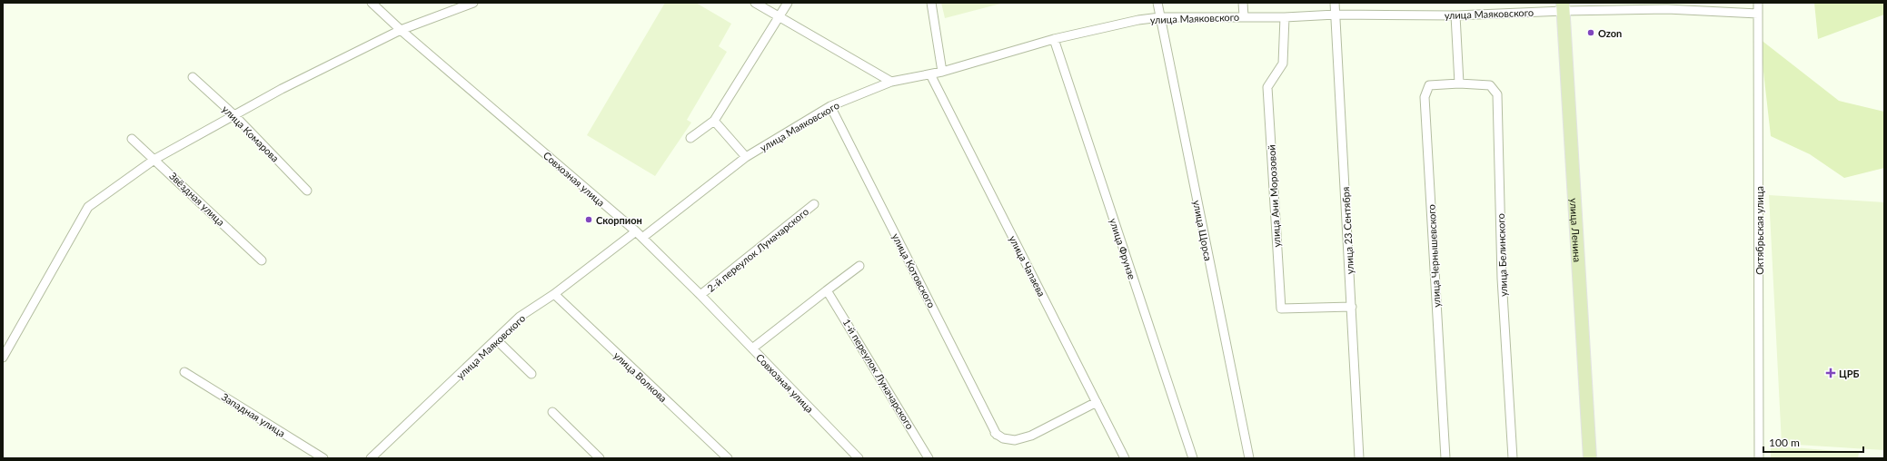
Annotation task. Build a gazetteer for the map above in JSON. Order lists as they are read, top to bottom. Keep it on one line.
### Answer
{"streets":{"main road":["улица Ленина"],"street":["улица Маяковского","улица Комарова","Совхозная улица","улица Ани Морозовой","Звёздная улица","улица Щорса","улица 23 Сентября","Октябрьская улица","улица Фрунзе","2-й переулок Луначарского","улица Белинского","улица Чернышевского","улица Чапаева","улица Котовского","1-й переулок Луначарского","улица Волкова","Западная улица"]},"crossings":[["улица Маяковского","Совхозная улица"],["улица Маяковского","улица Ани Морозовой"],["улица Маяковского","улица Щорса"],["улица Маяковского","улица 23 Сентября"],["улица Маяковского","улица Ленина"],["улица Маяковского","Октябрьская улица"],["улица Маяковского","улица Фрунзе"],["улица Маяковского","улица Чапаева"],["улица Маяковского","улица Котовского"],["улица Маяковского","улица Волкова"],["Совхозная улица","2-й переулок Луначарского"],["улица Ани Морозовой","улица 23 Сентября"],["улица Белинского","улица Чернышевского"],["улица Чапаева","улица Котовского"]],"places":{"other":["Ozon","Скорпион"],"health":["ЦРБ"]},"scale_bar":"100 m"}
